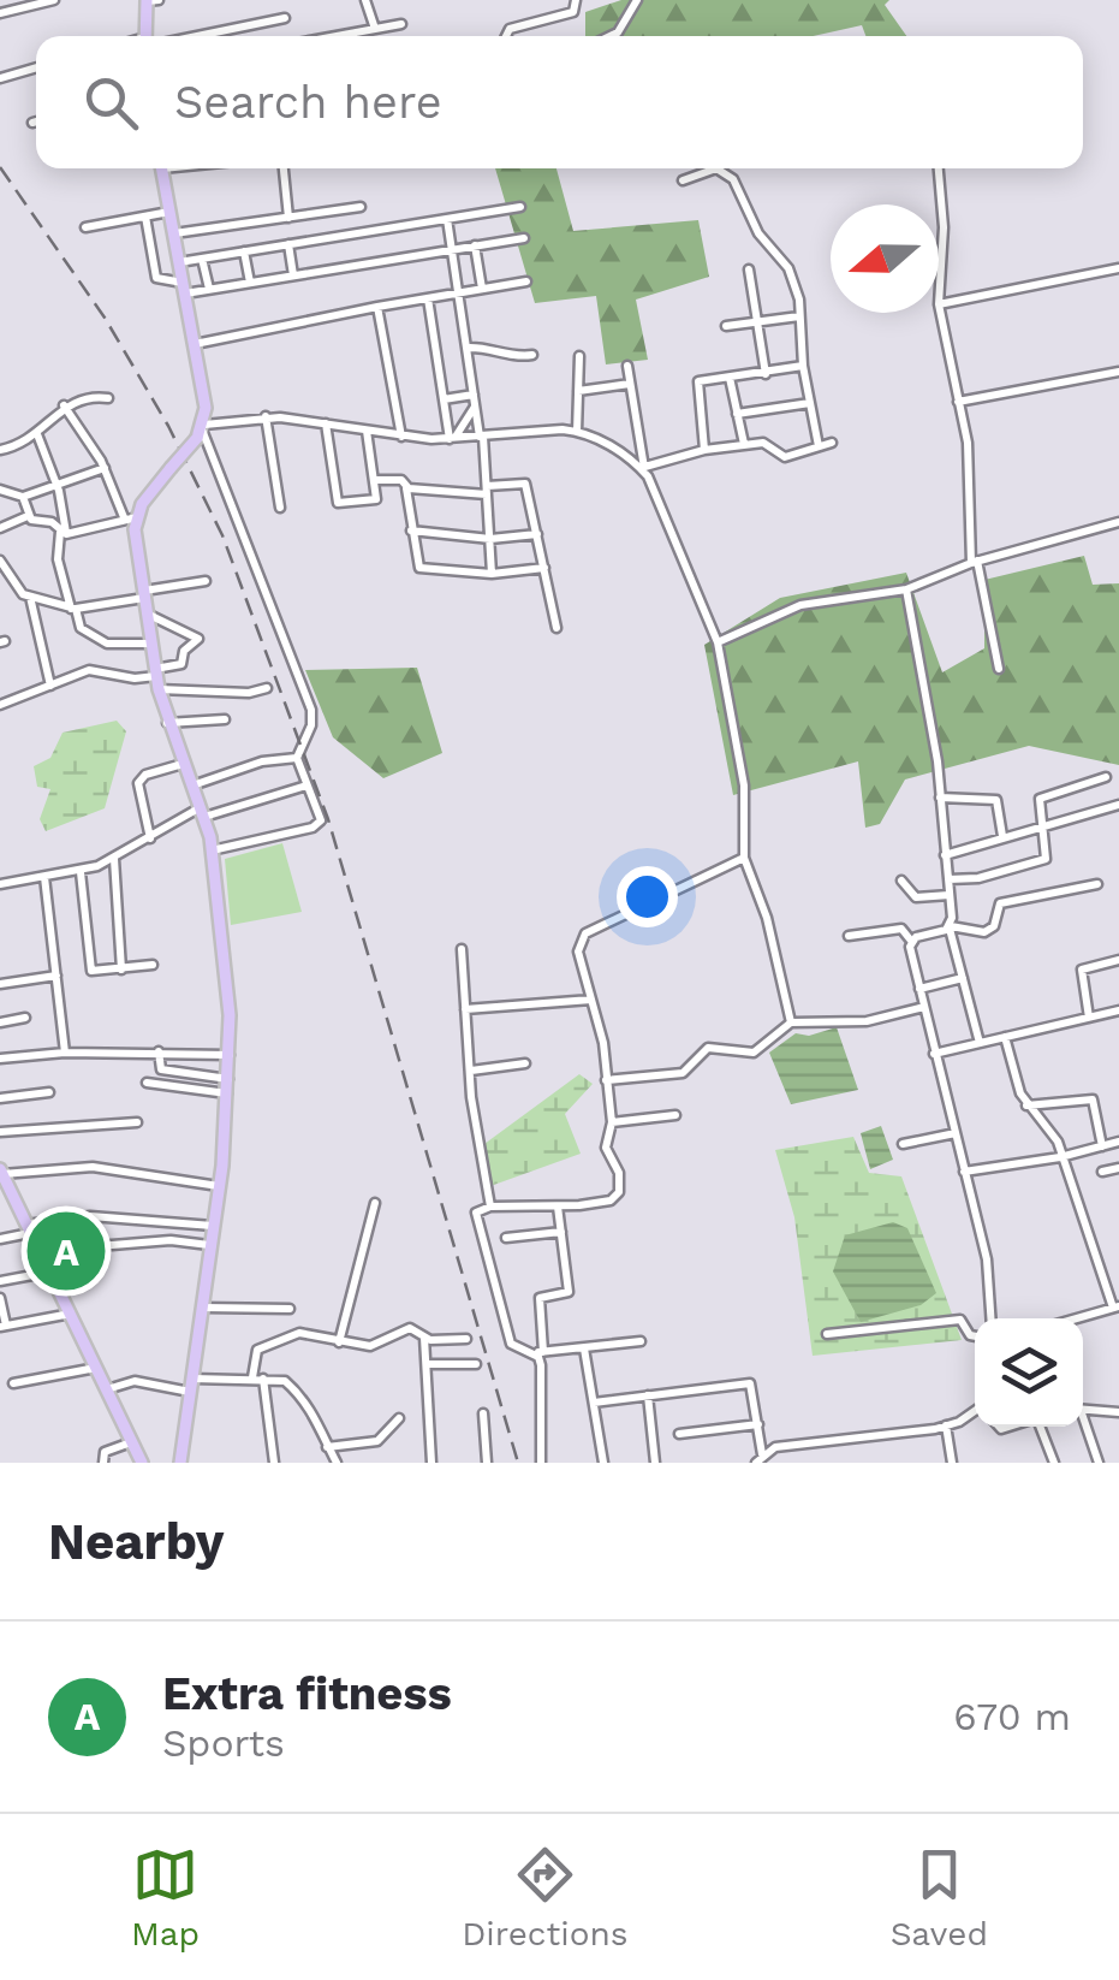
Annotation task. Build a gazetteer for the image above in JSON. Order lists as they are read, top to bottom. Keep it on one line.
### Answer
{"north":"left","page":{"search":"Search here","pins":"A","heading":"Nearby","list":[{"mark":"A","name":"Extra fitness","note":"Sports","value":"670 m"}],"nav":["Map","Directions","Saved"]}}
